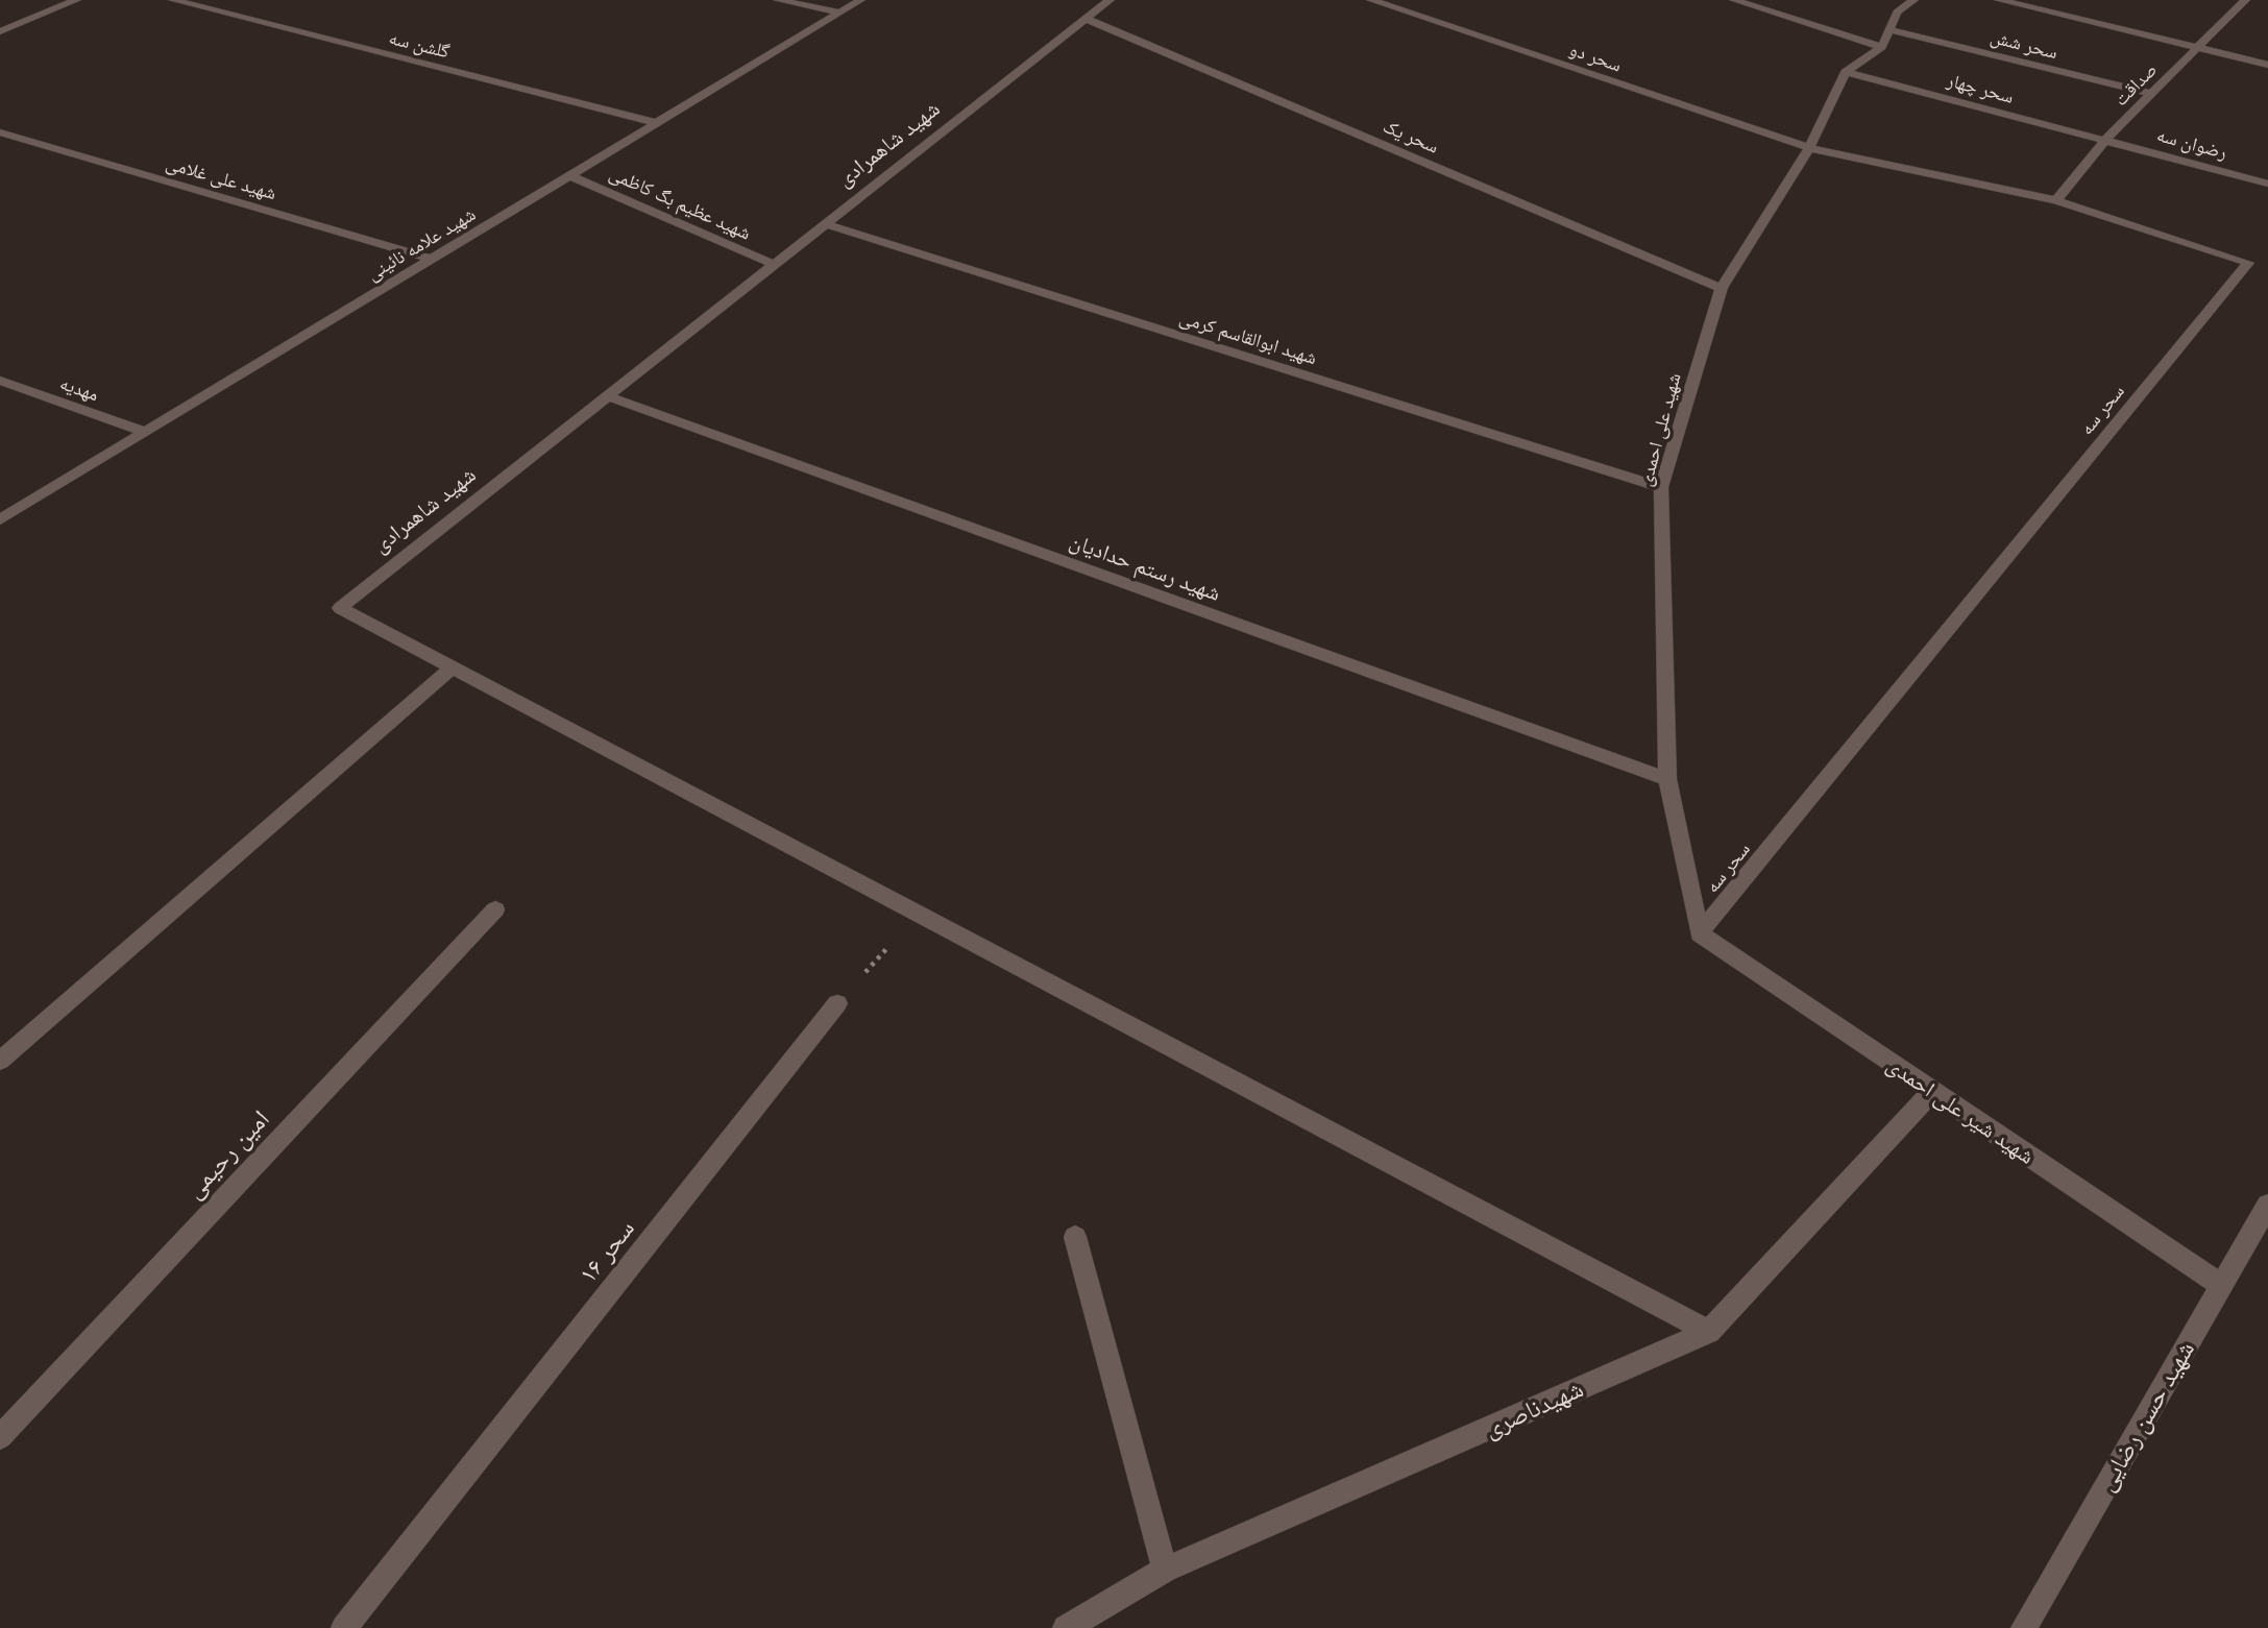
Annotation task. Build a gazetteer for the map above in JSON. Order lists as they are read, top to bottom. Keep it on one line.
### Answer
{"streets":{"street":["گلشن سه","سحر شش","سحر دو","صداقت","سحر چهار","سحر یک","شهید شاهمرادی","رضوان سه","شهید علی غلامی","شهید عظیم بگ کاظمی","شهید علامه‌ نائینی","شهید ابوالقاسم کرمی","مهدیه","سحر سه","شهید علی احمدی","شهید رستم حدادیان","شهید شیر علی احمدی","امین رحیمی","سحر ۱۶","شهیدناصری","شهید حسن رضایی"]},"crossings":[["گلشن سه","شهید علامه‌ نائینی"],["سحر شش","صداقت"],["سحر دو","سحر سه"],["سحر دو","شهید علی احمدی"],["صداقت","سحر چهار"],["صداقت","رضوان سه"],["صداقت","سحر سه"],["سحر چهار","رضوان سه"],["سحر چهار","شهید علی احمدی"],["سحر یک","شهید شاهمرادی"],["سحر یک","شهید علی احمدی"],["شهید شاهمرادی","شهید عظیم بگ کاظمی"],["شهید شاهمرادی","شهید ابوالقاسم کرمی"],["شهید شاهمرادی","شهید رستم حدادیان"],["شهید علی غلامی","شهید علامه‌ نائینی"],["شهید عظیم بگ کاظمی","شهید علامه‌ نائینی"],["شهید علامه‌ نائینی","مهدیه"],["شهید ابوالقاسم کرمی","شهید علی احمدی"],["سحر سه","شهید علی احمدی"],["سحر سه","شهید شیر علی احمدی"],["شهید علی احمدی","شهید رستم حدادیان"],["شهید علی احمدی","شهید شیر علی احمدی"],["شهید شیر علی احمدی","شهیدناصری"],["شهید شیر علی احمدی","شهید حسن رضایی"]]}
